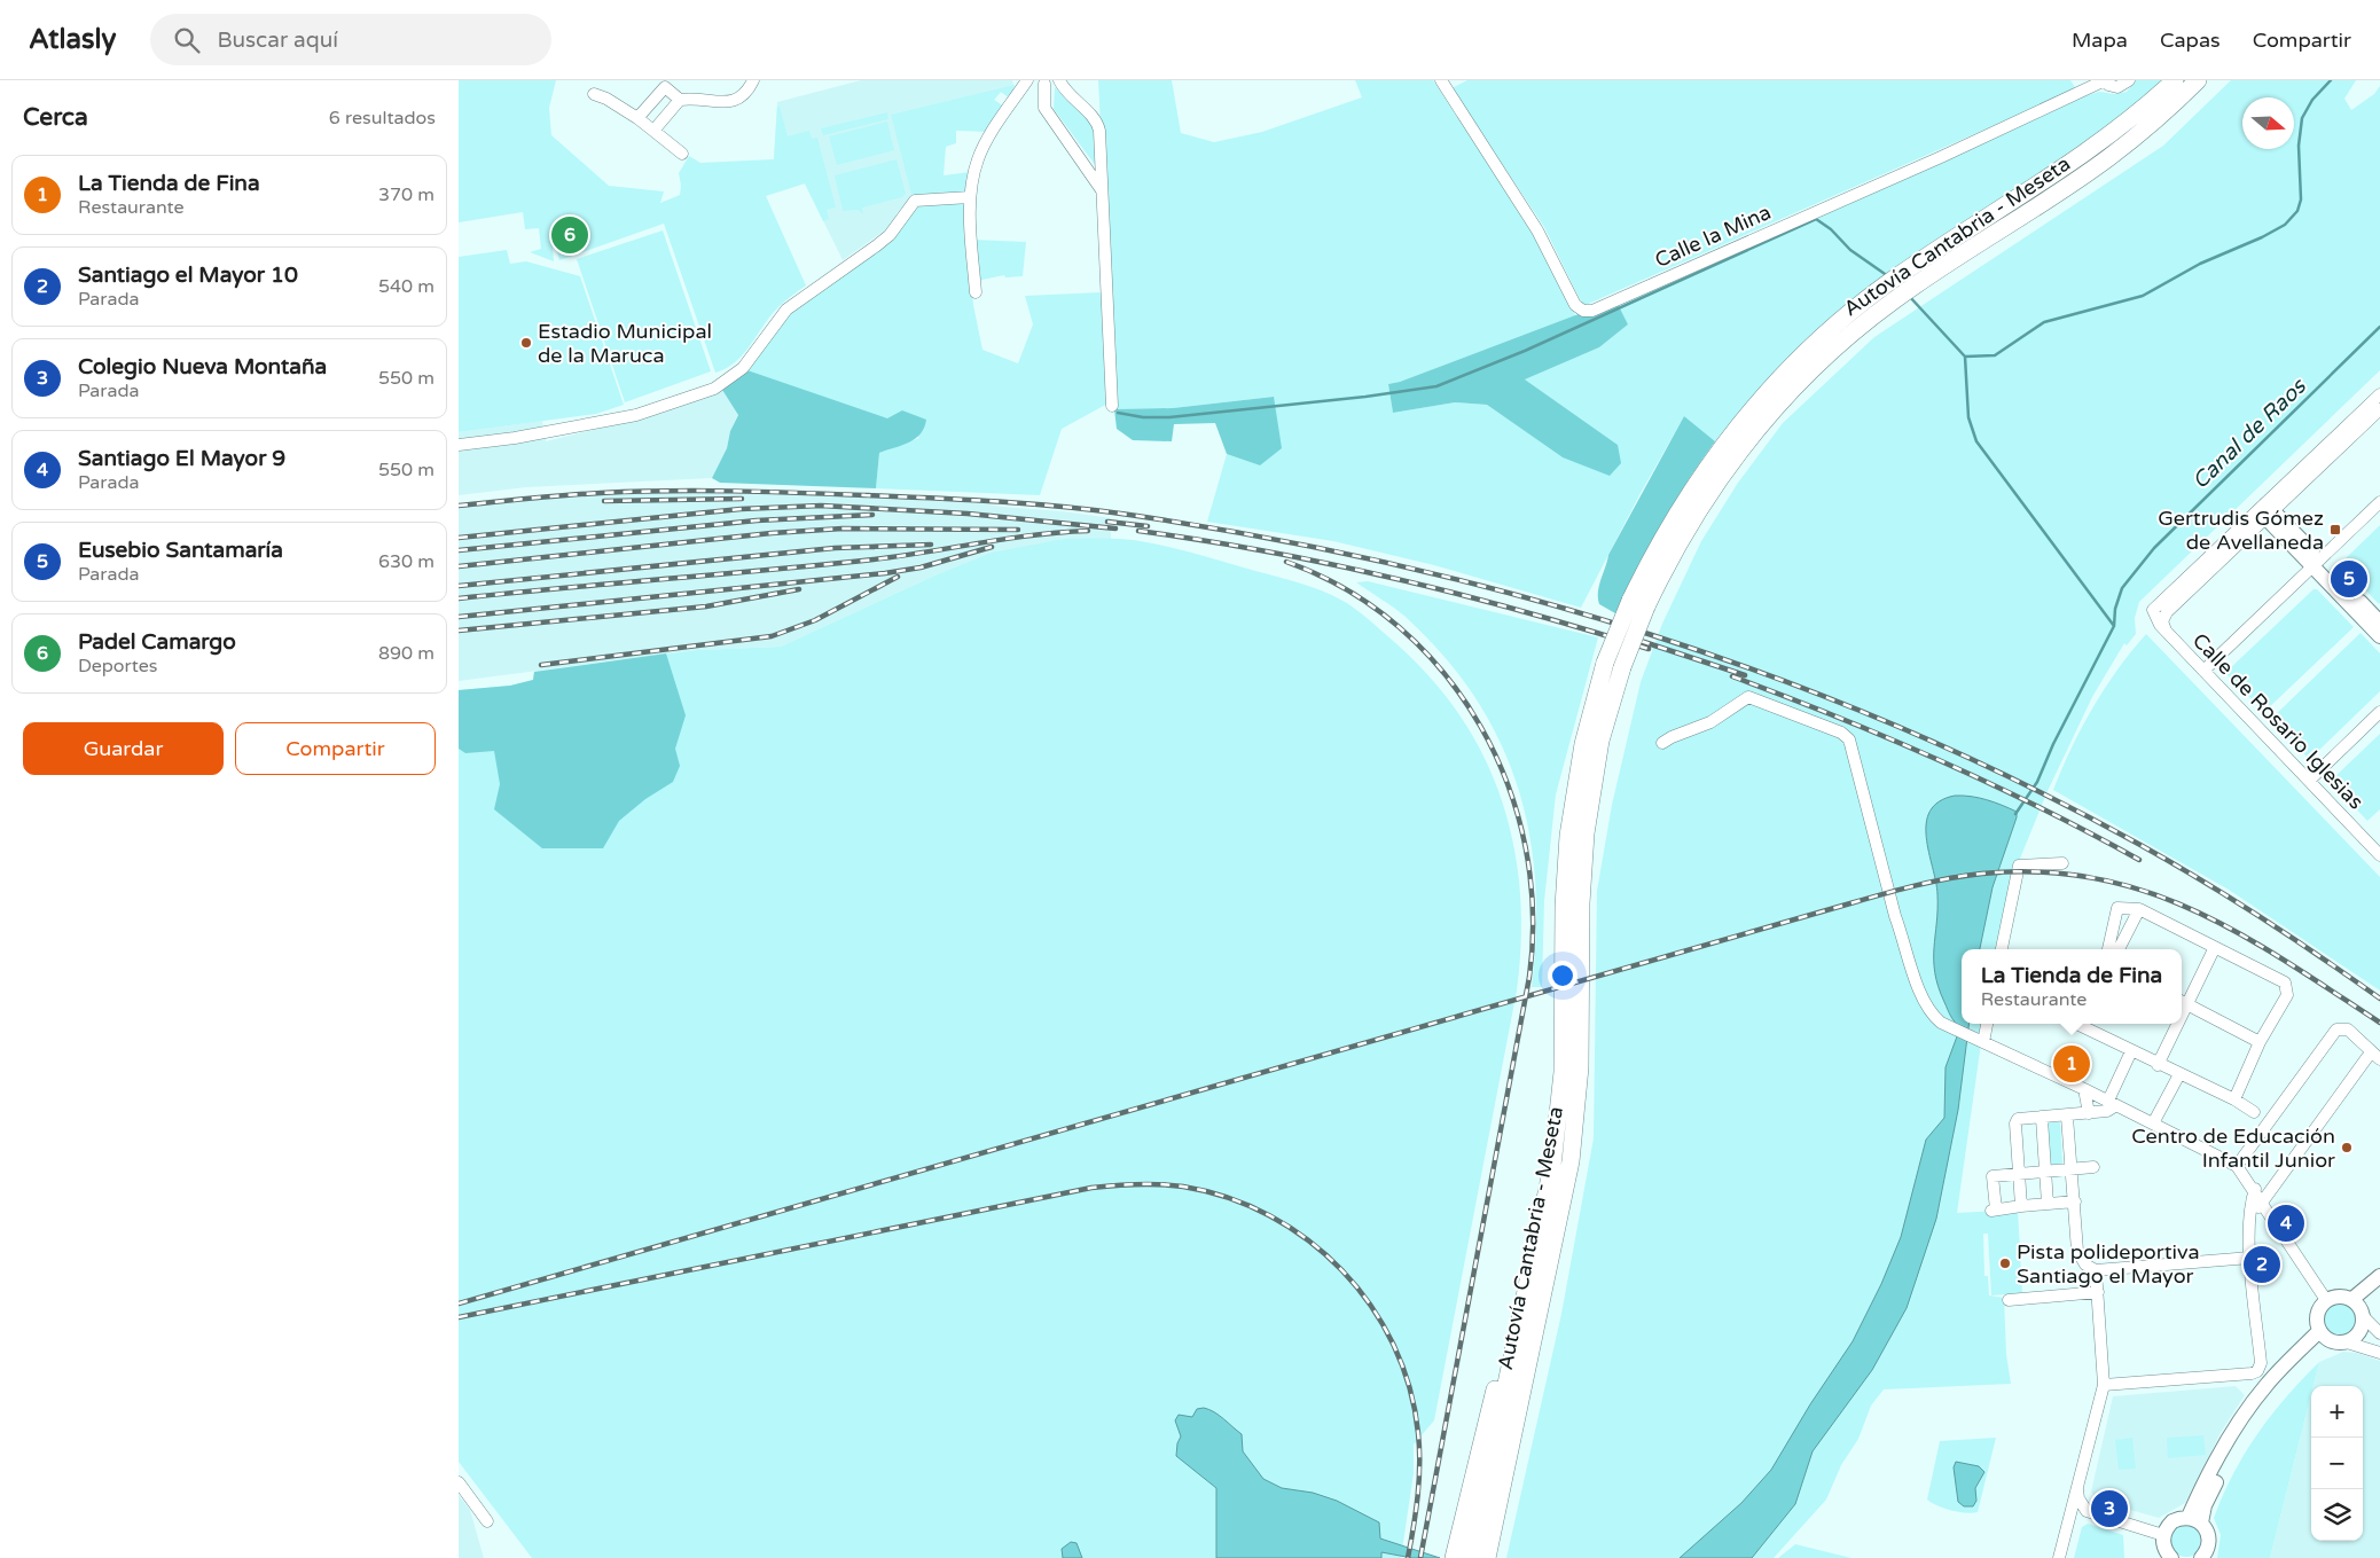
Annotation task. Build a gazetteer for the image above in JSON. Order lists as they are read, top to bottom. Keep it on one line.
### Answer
{"streets":{"highway":["Autovía Cantabria - Meseta"],"street":["Calle la Mina","Calle de Rosario Iglesias"]},"water":["Canal de Raos"],"places":{"other":["Estadio Municipal de la Maruca","Centro de Educación Infantil Junior","Pista polideportiva Santiago el Mayor"],"transit":["Gertrudis Gómez de Avellaneda"]},"north":"right","page":{"header":"Atlasly","search":"Buscar aquí","nav":["Mapa","Capas","Compartir"],"heading":["Cerca","6 resultados"],"list":[{"mark":"1","name":"La Tienda de Fina","note":"Restaurante","value":"370 m"},{"mark":"2","name":"Santiago el Mayor 10","note":"Parada","value":"540 m"},{"mark":"3","name":"Colegio Nueva Montaña","note":"Parada","value":"550 m"},{"mark":"4","name":"Santiago El Mayor 9","note":"Parada","value":"550 m"},{"mark":"5","name":"Eusebio Santamaría","note":"Parada","value":"630 m"},{"mark":"6","name":"Padel Camargo","note":"Deportes","value":"890 m"}],"pins":["6","5","1","4","2","3"],"buttons":["Guardar","Compartir"],"popup":["La Tienda de Fina","Restaurante"],"map_buttons":["+","−"]}}
